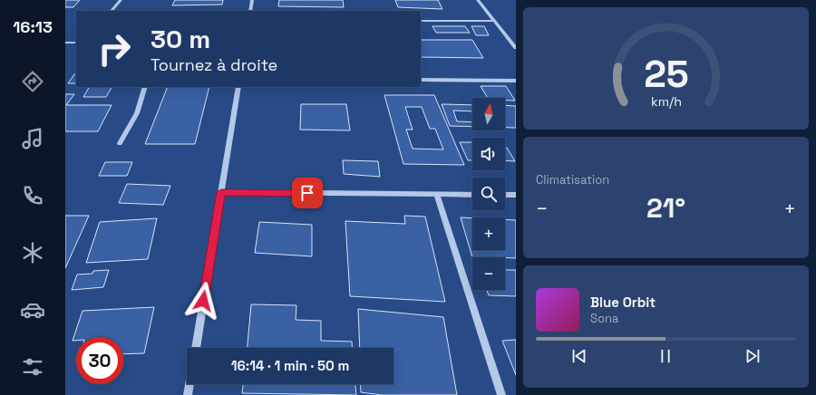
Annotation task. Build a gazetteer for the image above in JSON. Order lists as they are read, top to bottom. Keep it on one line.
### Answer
{"north":"top","page":{"tabs":"16:13","turn":["30 m","Tournez à droite"],"map_buttons":["+","−"],"tile":"Climatisation","heat":["−","21°","+"],"song":["Blue Orbit","Sona"],"limit":"30","trip":"16:14 · 1 min · 50 m","gauge":["25","km/h"]}}
